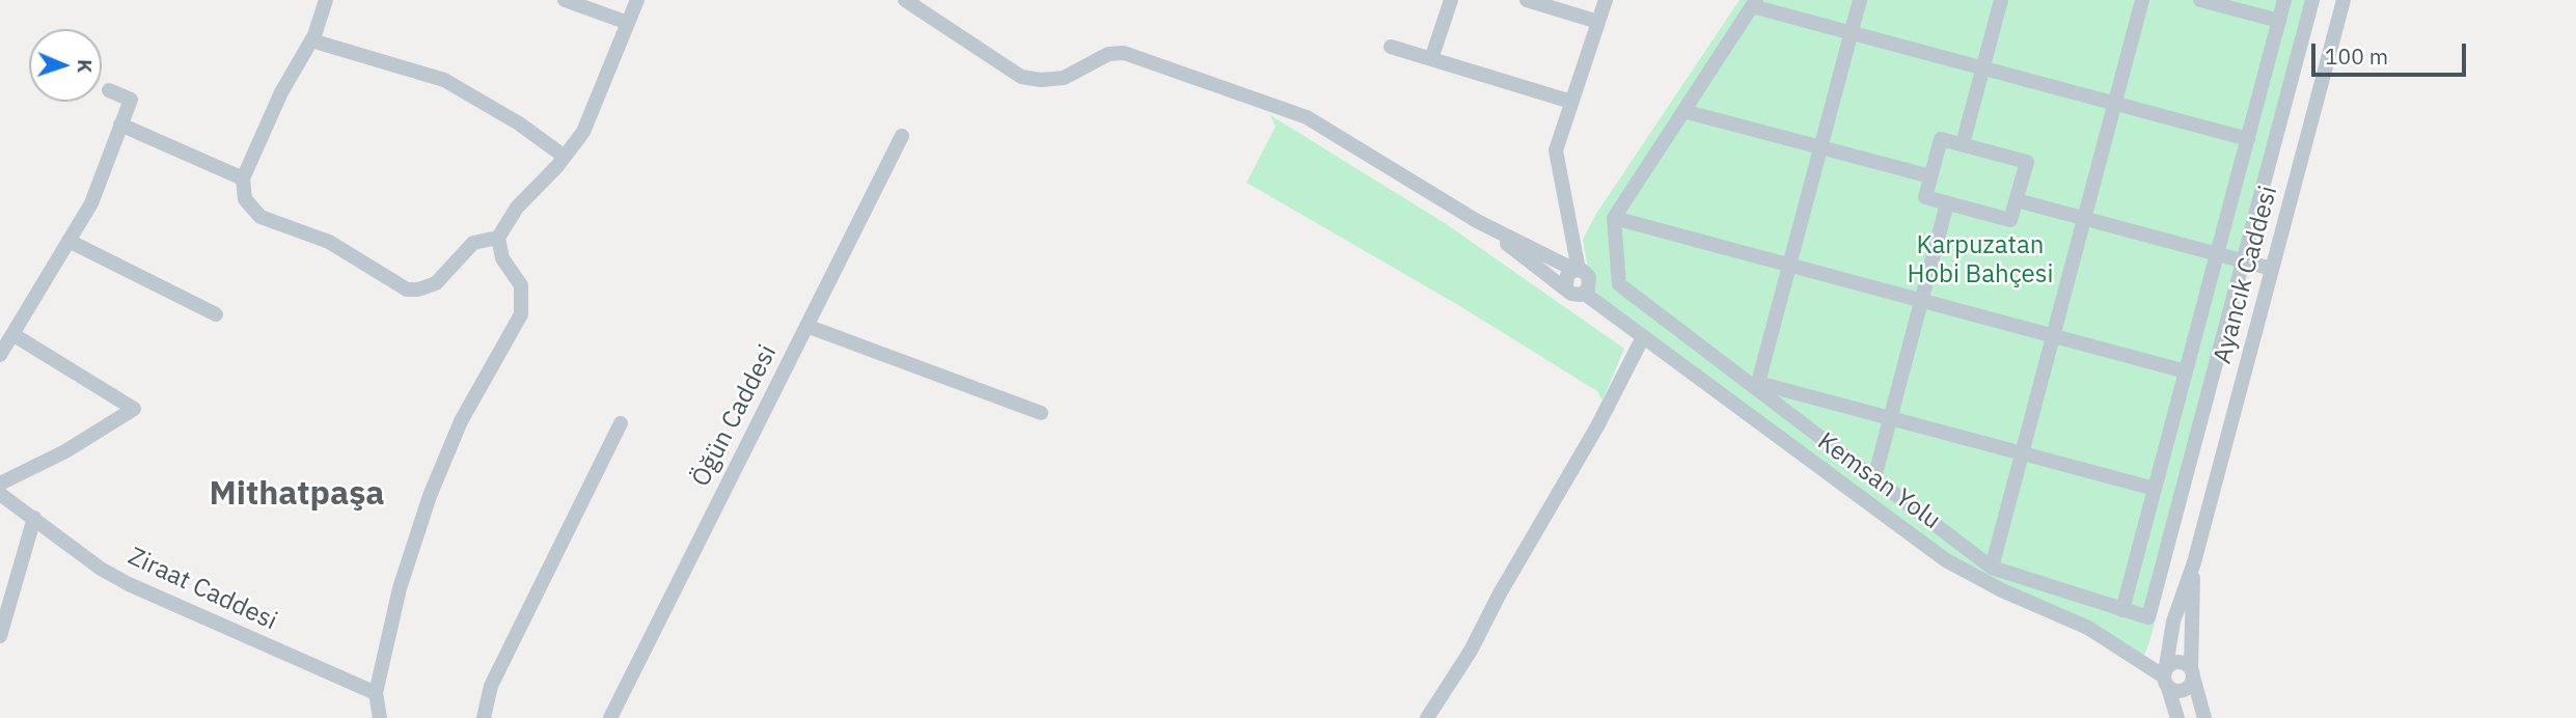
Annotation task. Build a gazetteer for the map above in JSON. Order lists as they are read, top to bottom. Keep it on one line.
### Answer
{"streets":{"street":["Ayancık Caddesi","Öğün Caddesi","Kemsan Yolu","Ziraat Caddesi"]},"crossings":[["Ayancık Caddesi","Kemsan Yolu"]],"districts":["Mithatpaşa"],"parks":["Karpuzatan Hobi Bahçesi"],"scale_bar":"100 m","north":"right"}
